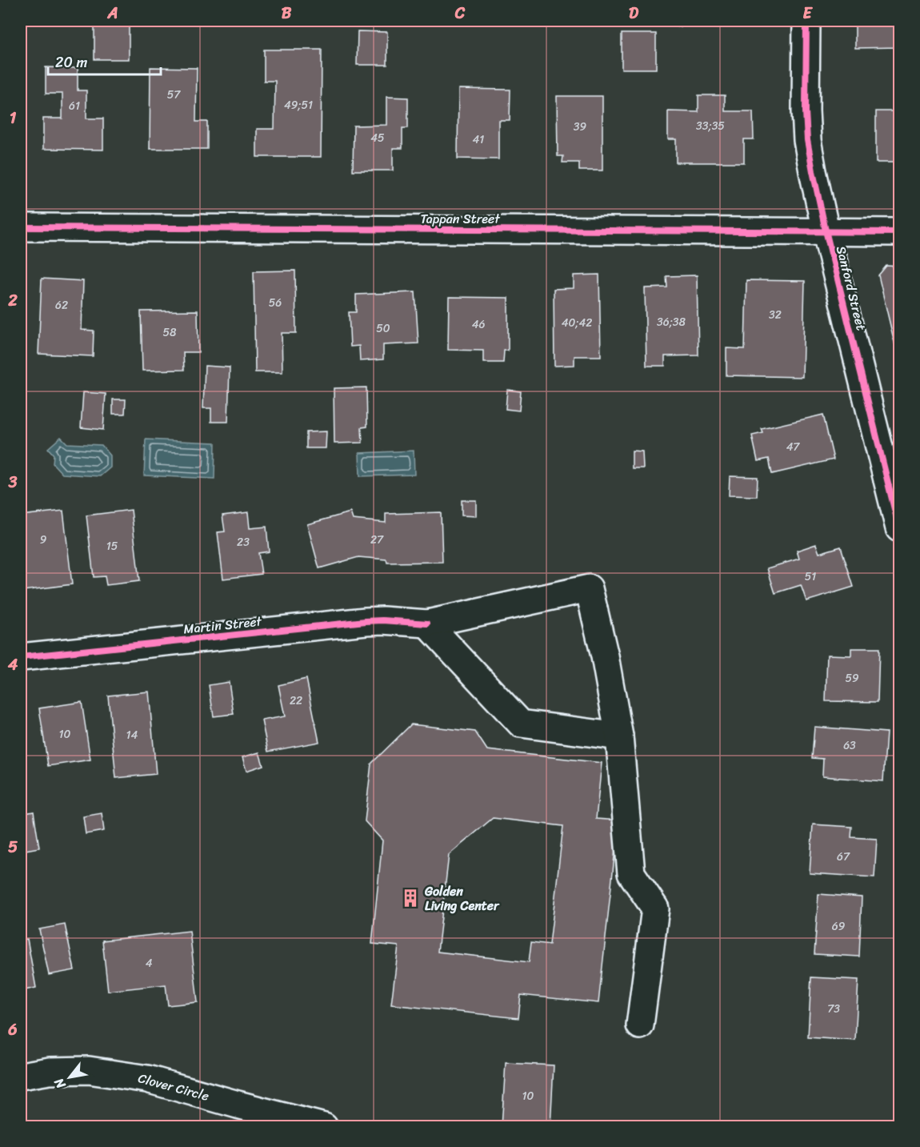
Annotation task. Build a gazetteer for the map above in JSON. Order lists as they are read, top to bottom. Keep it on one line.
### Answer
{"streets":{"street":["Tappan Street","Sanford Street","Martin Street","Clover Circle"]},"crossings":[["Tappan Street","Sanford Street"]],"places":{"building":["Golden Living Center"]},"house_numbers":["57","49;51","61","33;35","39","45","41","56","62","32","36;38","40;42","46","50","58","47","9","27","23","15","51","59","22","10","14","63","67","69","4","73","10"],"scale_bar":"20 m","north":"bottom left","grid":{"columns":["A","B","C","D","E"],"rows":["1","2","3","4","5","6"]}}
